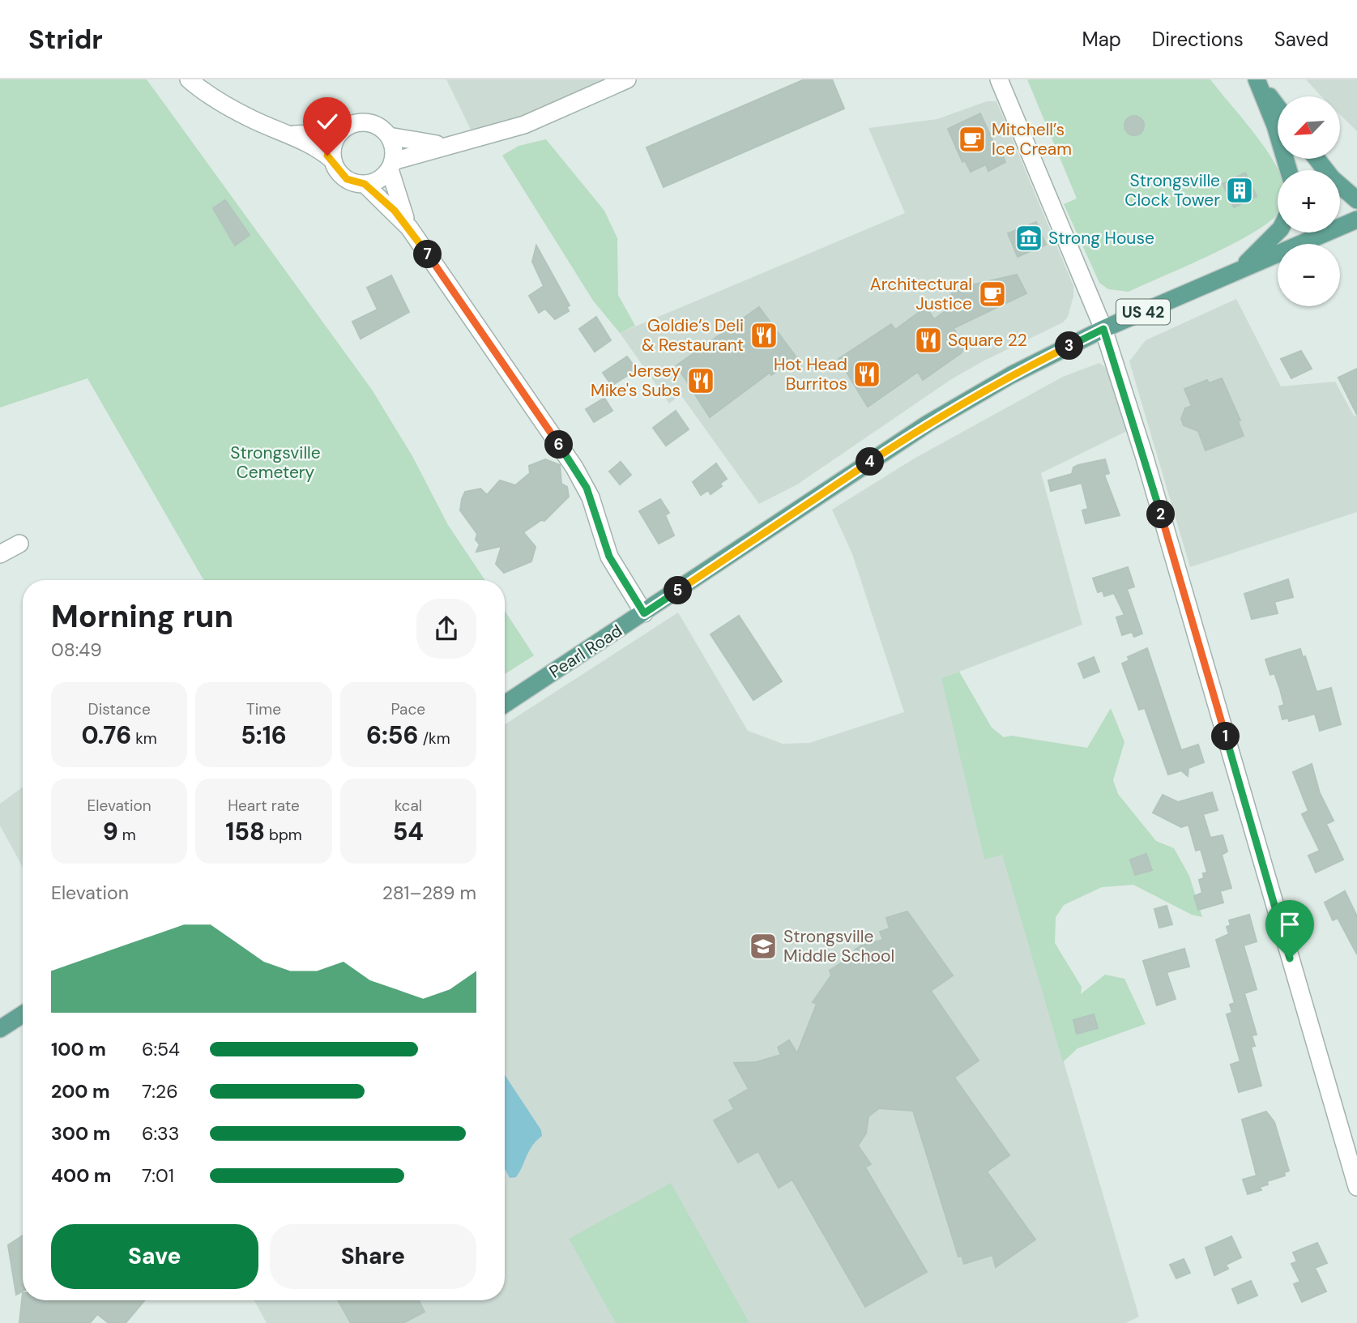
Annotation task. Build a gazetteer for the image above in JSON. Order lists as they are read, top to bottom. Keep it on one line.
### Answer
{"streets":{"main road":["US 42","Pearl Road"]},"parks":["Strongsville Cemetery"],"places":{"cafe":["Mitchell’s Ice Cream","Architectural Justice"],"building":["Strongsville Clock Tower"],"museum":["Strong House"],"restaurant":["Goldie’s Deli & Restaurant","Square 22","Hot Head Burritos","Jersey Mike's Subs"],"school or university":["Strongsville Middle School"]},"north":"bottom left","page":{"header":"Stridr","nav":["Map","Directions","Saved"],"map_buttons":["+","−"],"pins":["7","3","6","4","2","5","1"],"heading":["Morning run","08:49"],"stats":[["Distance","0.76 km"],["Time","5:16"],["Pace","6:56 /km"],["Elevation","9 m"],["Heart rate","158 bpm"],["kcal","54"]],"chart":["Elevation","281–289 m"],"list":[{"name":"100 m","note":"6:54"},{"name":"200 m","note":"7:26"},{"name":"300 m","note":"6:33"},{"name":"400 m","note":"7:01"}],"buttons":["Save","Share"]}}
